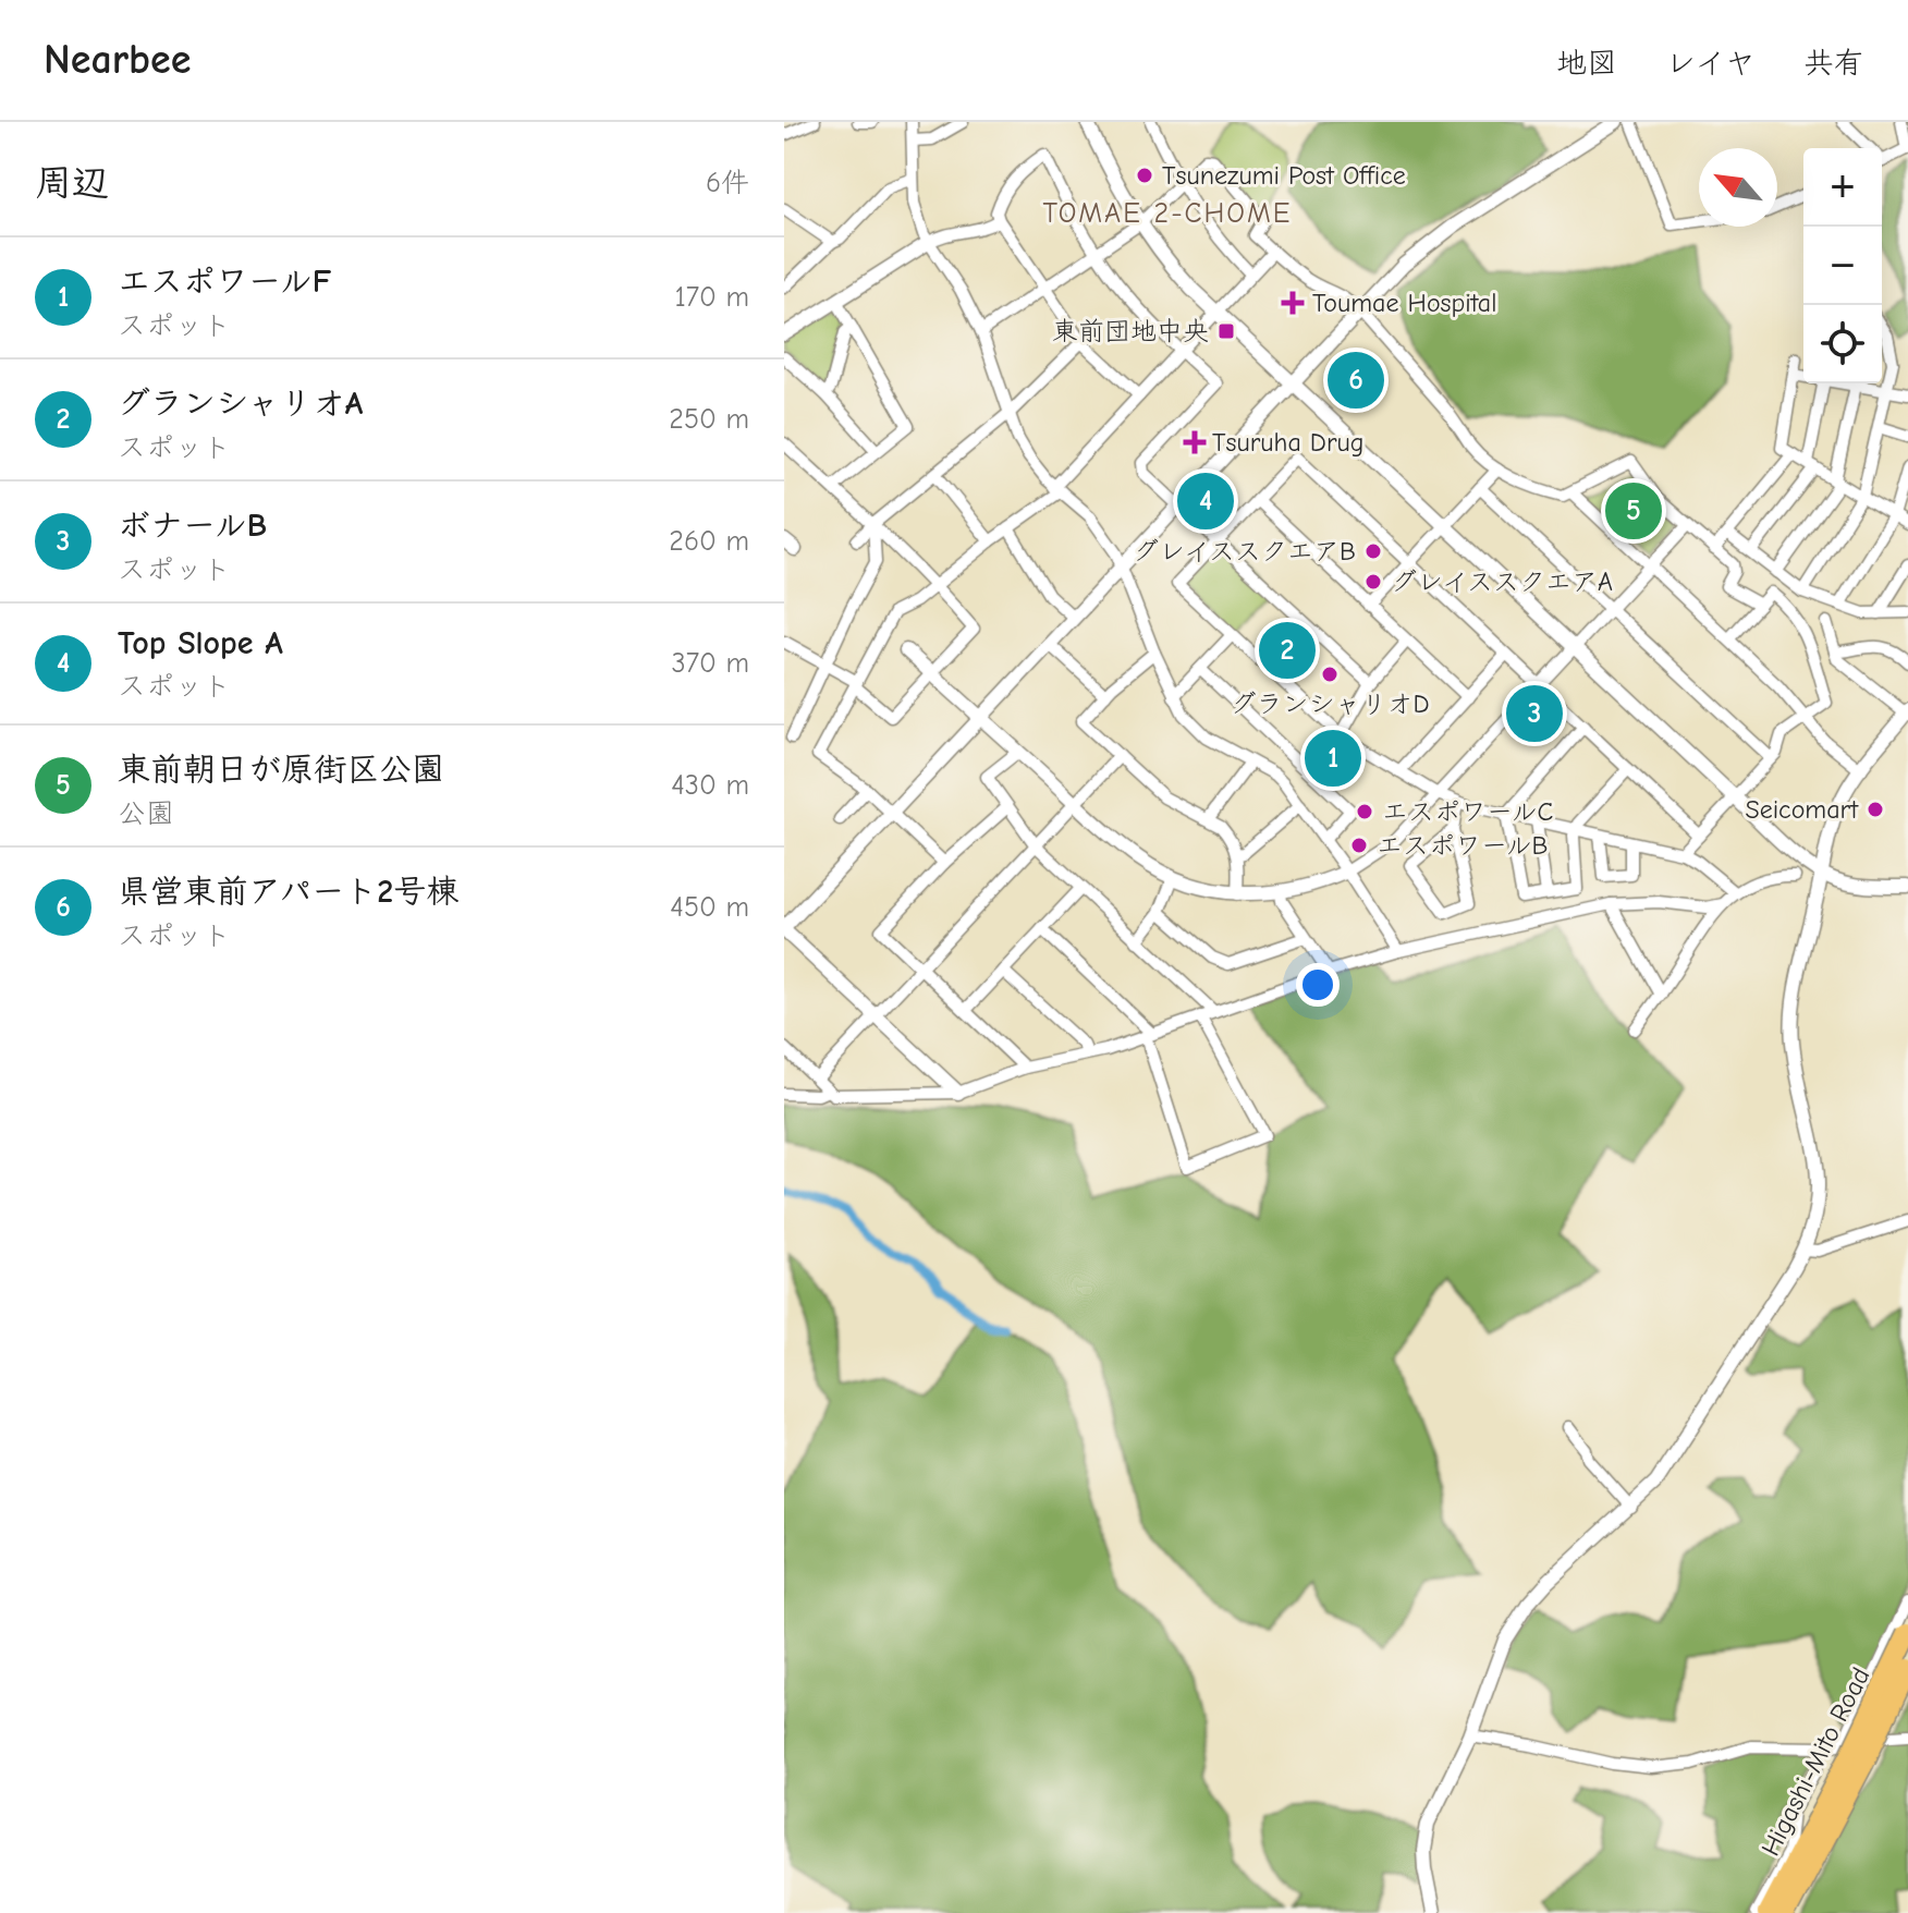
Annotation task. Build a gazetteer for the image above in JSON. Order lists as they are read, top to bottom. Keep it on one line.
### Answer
{"streets":{"highway":["Higashi-Mito Road"]},"districts":["TOMAE 2-CHOME"],"places":{"other":["Tsunezumi Post Office","グレイススクエアB","グレイススクエアA","グランシャリオD","Seicomart","エスポワールC","エスポワールB"],"health":["Toumae Hospital","Tsuruha Drug"],"transit":["東前団地中央"]},"north":"top left","page":{"header":"Nearbee","nav":["地図","レイヤ","共有"],"heading":["周辺","6件"],"map_buttons":["+","−"],"list":[{"mark":"1","name":"エスポワールF","note":"スポット","value":"170 m"},{"mark":"2","name":"グランシャリオA","note":"スポット","value":"250 m"},{"mark":"3","name":"ボナールB","note":"スポット","value":"260 m"},{"mark":"4","name":"Top Slope A","note":"スポット","value":"370 m"},{"mark":"5","name":"東前朝日が原街区公園","note":"公園","value":"430 m"},{"mark":"6","name":"県営東前アパート2号棟","note":"スポット","value":"450 m"}],"pins":["6","4","5","2","3","1"]}}
